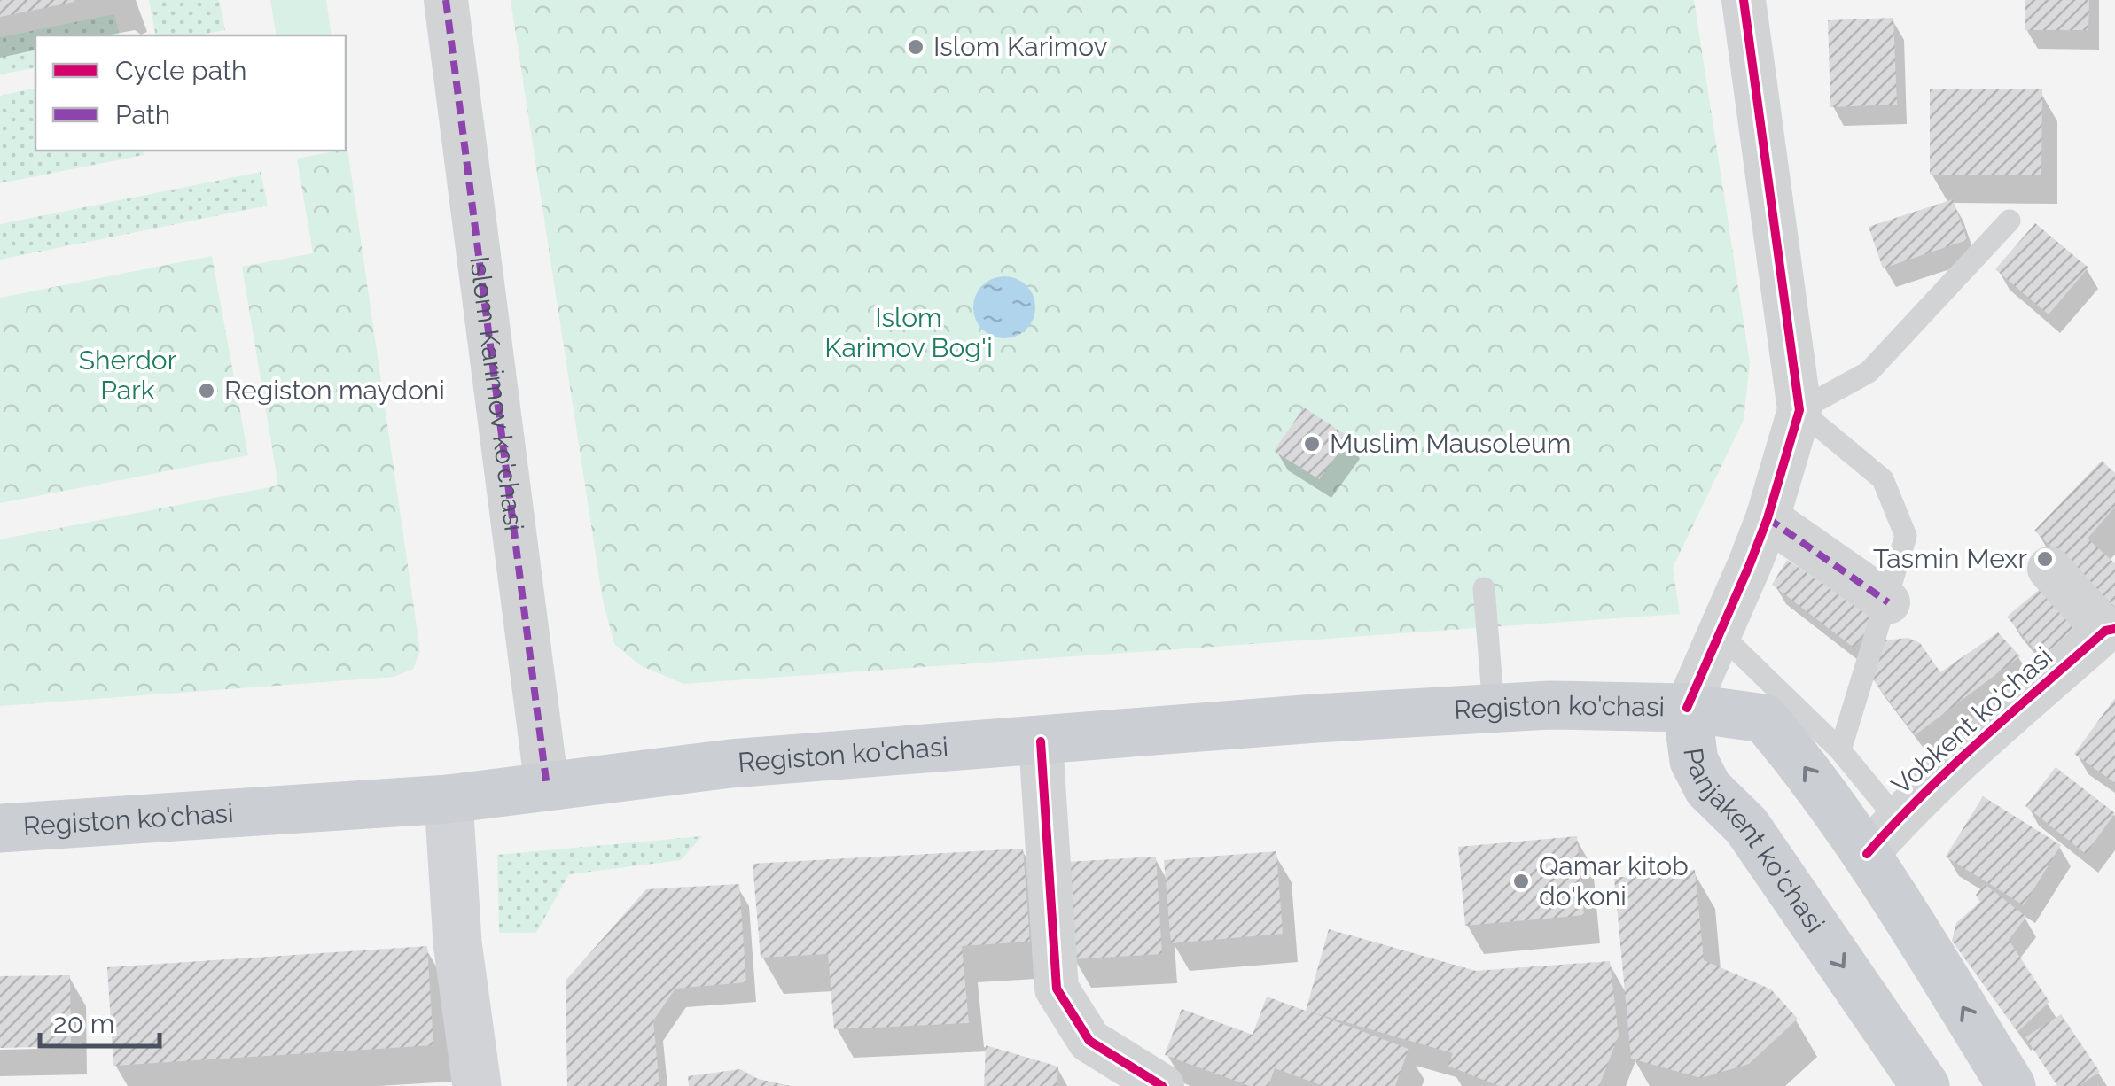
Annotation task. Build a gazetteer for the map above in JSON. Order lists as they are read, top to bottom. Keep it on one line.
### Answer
{"streets":{"main road":["Registon ko'chasi","Panjakent ko'chasi"],"street":["Islom Karimov ko'chasi","Vobkent ko'chasi"]},"crossings":[["Islom Karimov ko'chasi","Registon ko'chasi"],["Registon ko'chasi","Panjakent ko'chasi"],["Vobkent ko'chasi","Panjakent ko'chasi"]],"parks":["Islom Karimov Bog'i","Sherdor Park"],"places":["Islom Karimov","Registon maydoni","Muslim Mausoleum","Tasmin Mexr","Qamar kitob do'koni"],"legend":["Cycle path","Path"],"scale_bar":"20 m"}
